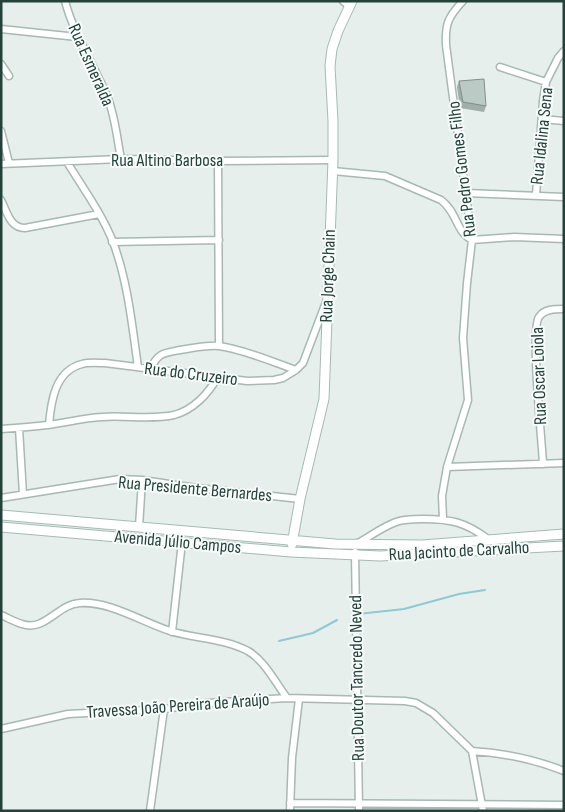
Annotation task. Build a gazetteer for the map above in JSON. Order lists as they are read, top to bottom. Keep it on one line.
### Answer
{"streets":{"street":["Rua Esmeralda","Rua Idalina Sena","Rua Altino Barbosa","Rua Pedro Gomes Filho","Rua Jorge Chain","Rua do Cruzeiro","Rua Oscar Loiola","Rua Presidente Bernardes","Avenida Júlio Campos","Rua Jacinto de Carvalho","Rua Doutor Tancredo Neved","Travessa João Pereira de Araújo"]},"crossings":[["Rua Esmeralda","Rua Altino Barbosa"],["Rua Altino Barbosa","Rua Jorge Chain"],["Rua Jorge Chain","Rua Presidente Bernardes"],["Rua Jorge Chain","Avenida Júlio Campos"],["Avenida Júlio Campos","Rua Jacinto de Carvalho"],["Avenida Júlio Campos","Rua Doutor Tancredo Neved"],["Rua Jacinto de Carvalho","Rua Doutor Tancredo Neved"],["Rua Doutor Tancredo Neved","Travessa João Pereira de Araújo"]]}
